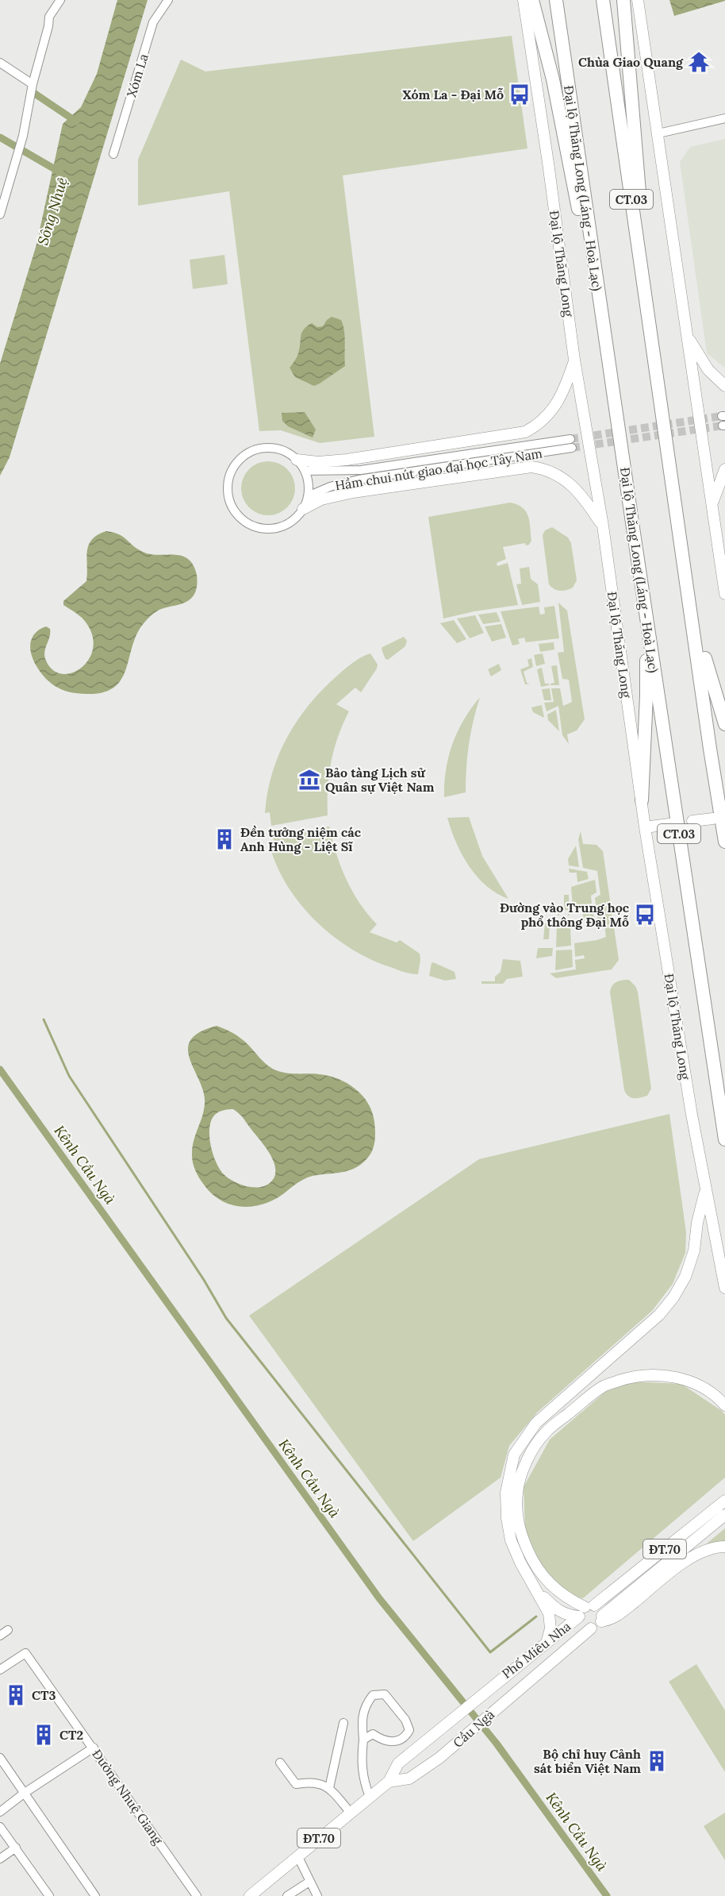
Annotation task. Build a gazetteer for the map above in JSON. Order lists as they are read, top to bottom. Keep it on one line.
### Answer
{"streets":{"highway":["Đại lộ Thăng Long (Láng - Hoà Lạc)","CT.03"],"main road":["Đại lộ Thăng Long","ĐT.70","Phố Miêu Nha","Cầu Ngà"],"street":["Xóm La","Hầm chui nút giao đại học Tây Nam","Đường Nhuệ Giang"]},"crossings":[["ĐT.70","Phố Miêu Nha"],["ĐT.70","Cầu Ngà"],["Phố Miêu Nha","Cầu Ngà"]],"water":["Sông Nhuệ","Kênh Cầu Ngà"],"places":{"temple":["Chùa Giao Quang"],"bus stop":["Xóm La - Đại Mỗ","Đường vào Trung học phổ thông Đại Mỗ"],"museum":["Bảo tàng Lịch sử Quân sự Việt Nam"],"building":["Đền tưởng niệm các Anh Hùng - Liệt Sĩ","CT3","CT2","Bộ chỉ huy Cảnh sát biển Việt Nam"]}}
